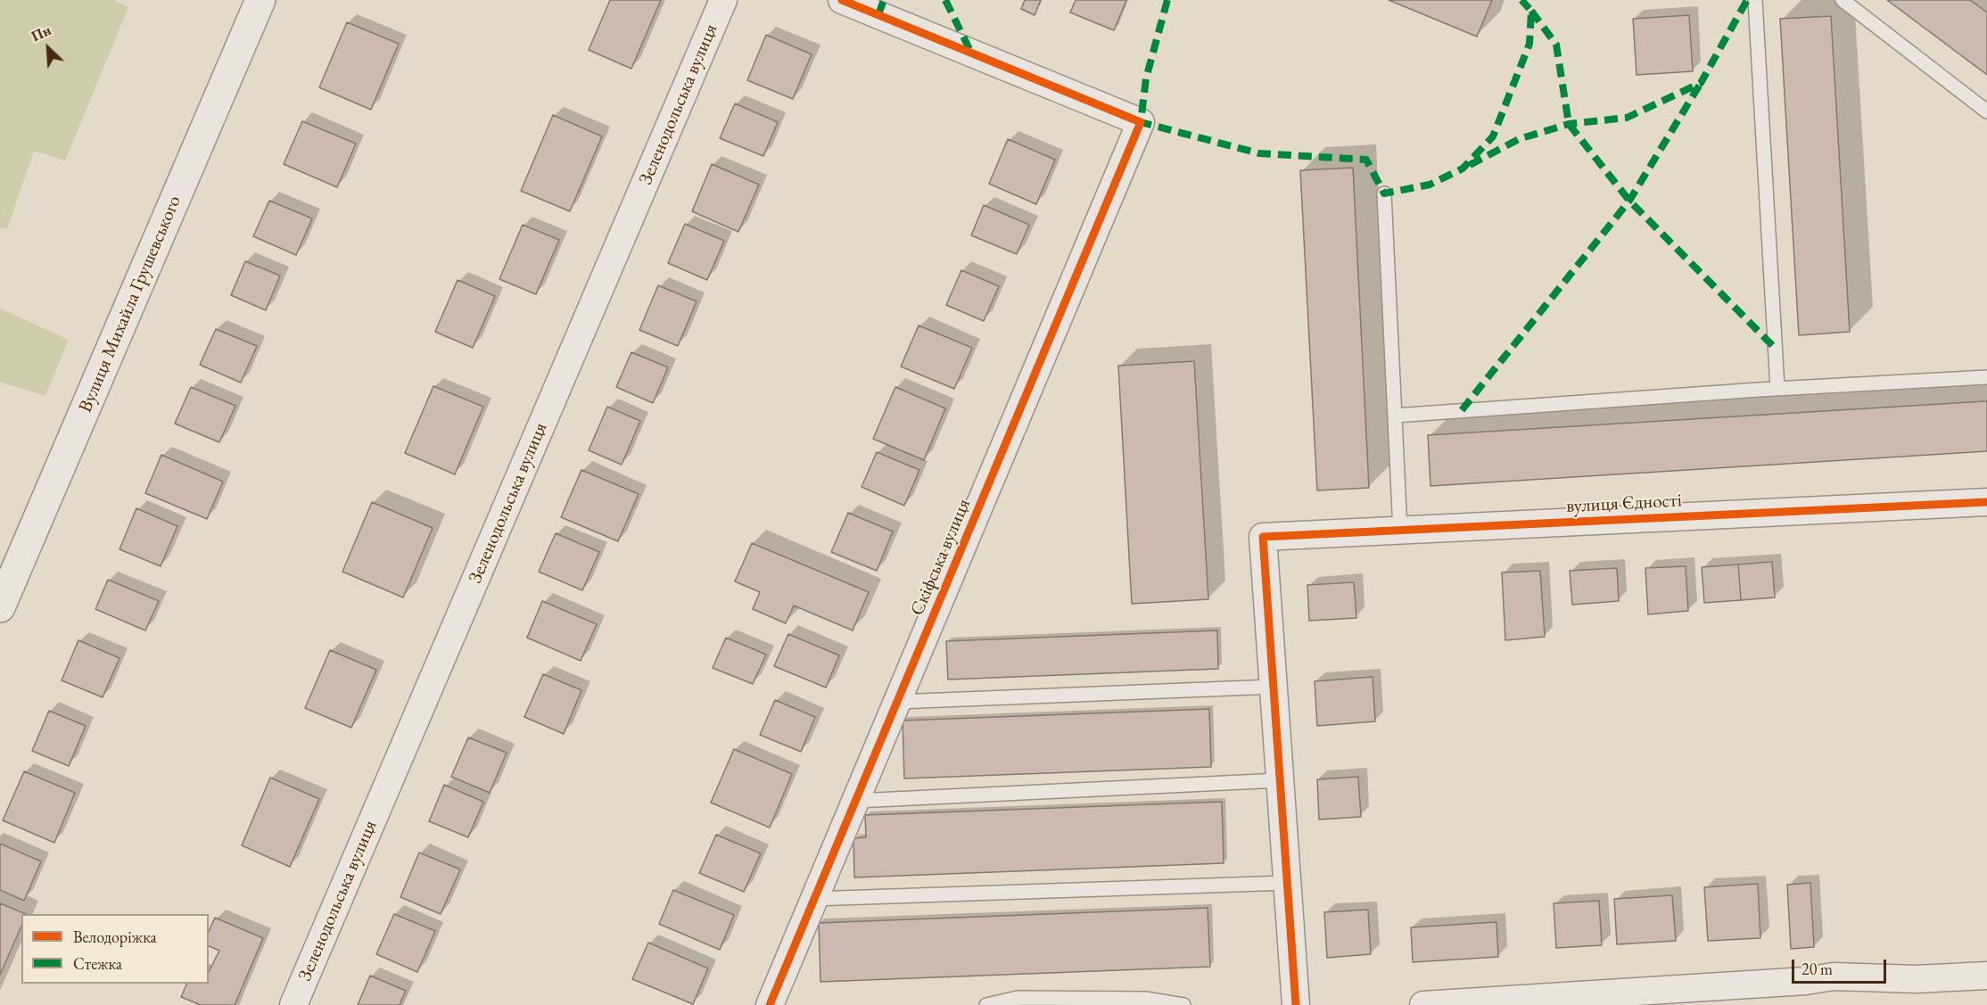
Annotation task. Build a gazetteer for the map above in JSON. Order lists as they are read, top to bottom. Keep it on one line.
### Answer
{"streets":{"street":["Зеленодольська вулиця","Вулиця Михайла Грушевського","вулиця Єдності","Скіфська вулиця"]},"legend":["Велодоріжка","Стежка"],"scale_bar":"20 m","north":"top left"}
